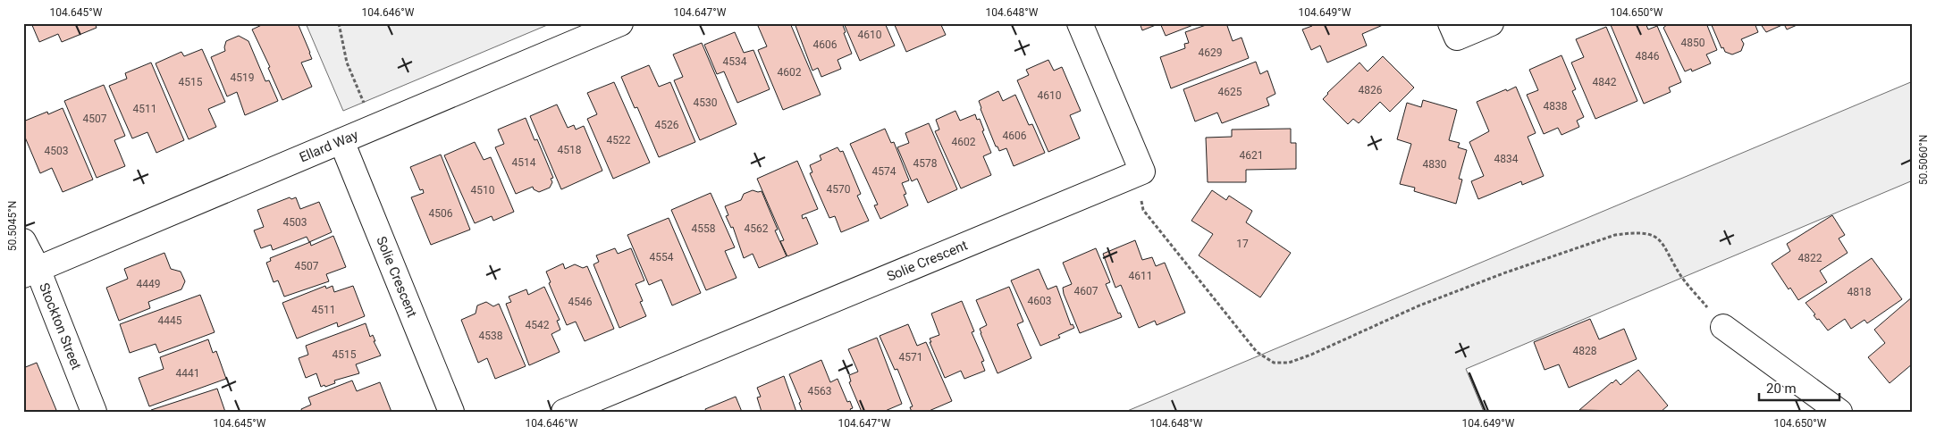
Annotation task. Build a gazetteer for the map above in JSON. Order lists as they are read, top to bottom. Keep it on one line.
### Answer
{"streets":{"street":["Ellard Way","Solie Crescent","Stockton Street"]},"crossings":[["Ellard Way","Solie Crescent"],["Ellard Way","Stockton Street"]],"house_numbers":["4610","4850","4606","4629","4846","4534","4602","4519","4515","4842","4826","4625","4610","4530","4838","4511","4507","4526","4606","4522","4602","4518","4503","4621","4834","4514","4578","4830","4574","4570","4510","4506","4503","4558","4562","17","4554","4822","4507","4611","4449","4607","4818","4603","4546","4511","4445","4542","4538","4828","4515","4571","4441","4563"],"scale_bar":"20 m","coordinates":["104.645°W","104.646°W","104.647°W","104.648°W","104.649°W","104.650°W","50.5060°N","50.5045°N"]}
